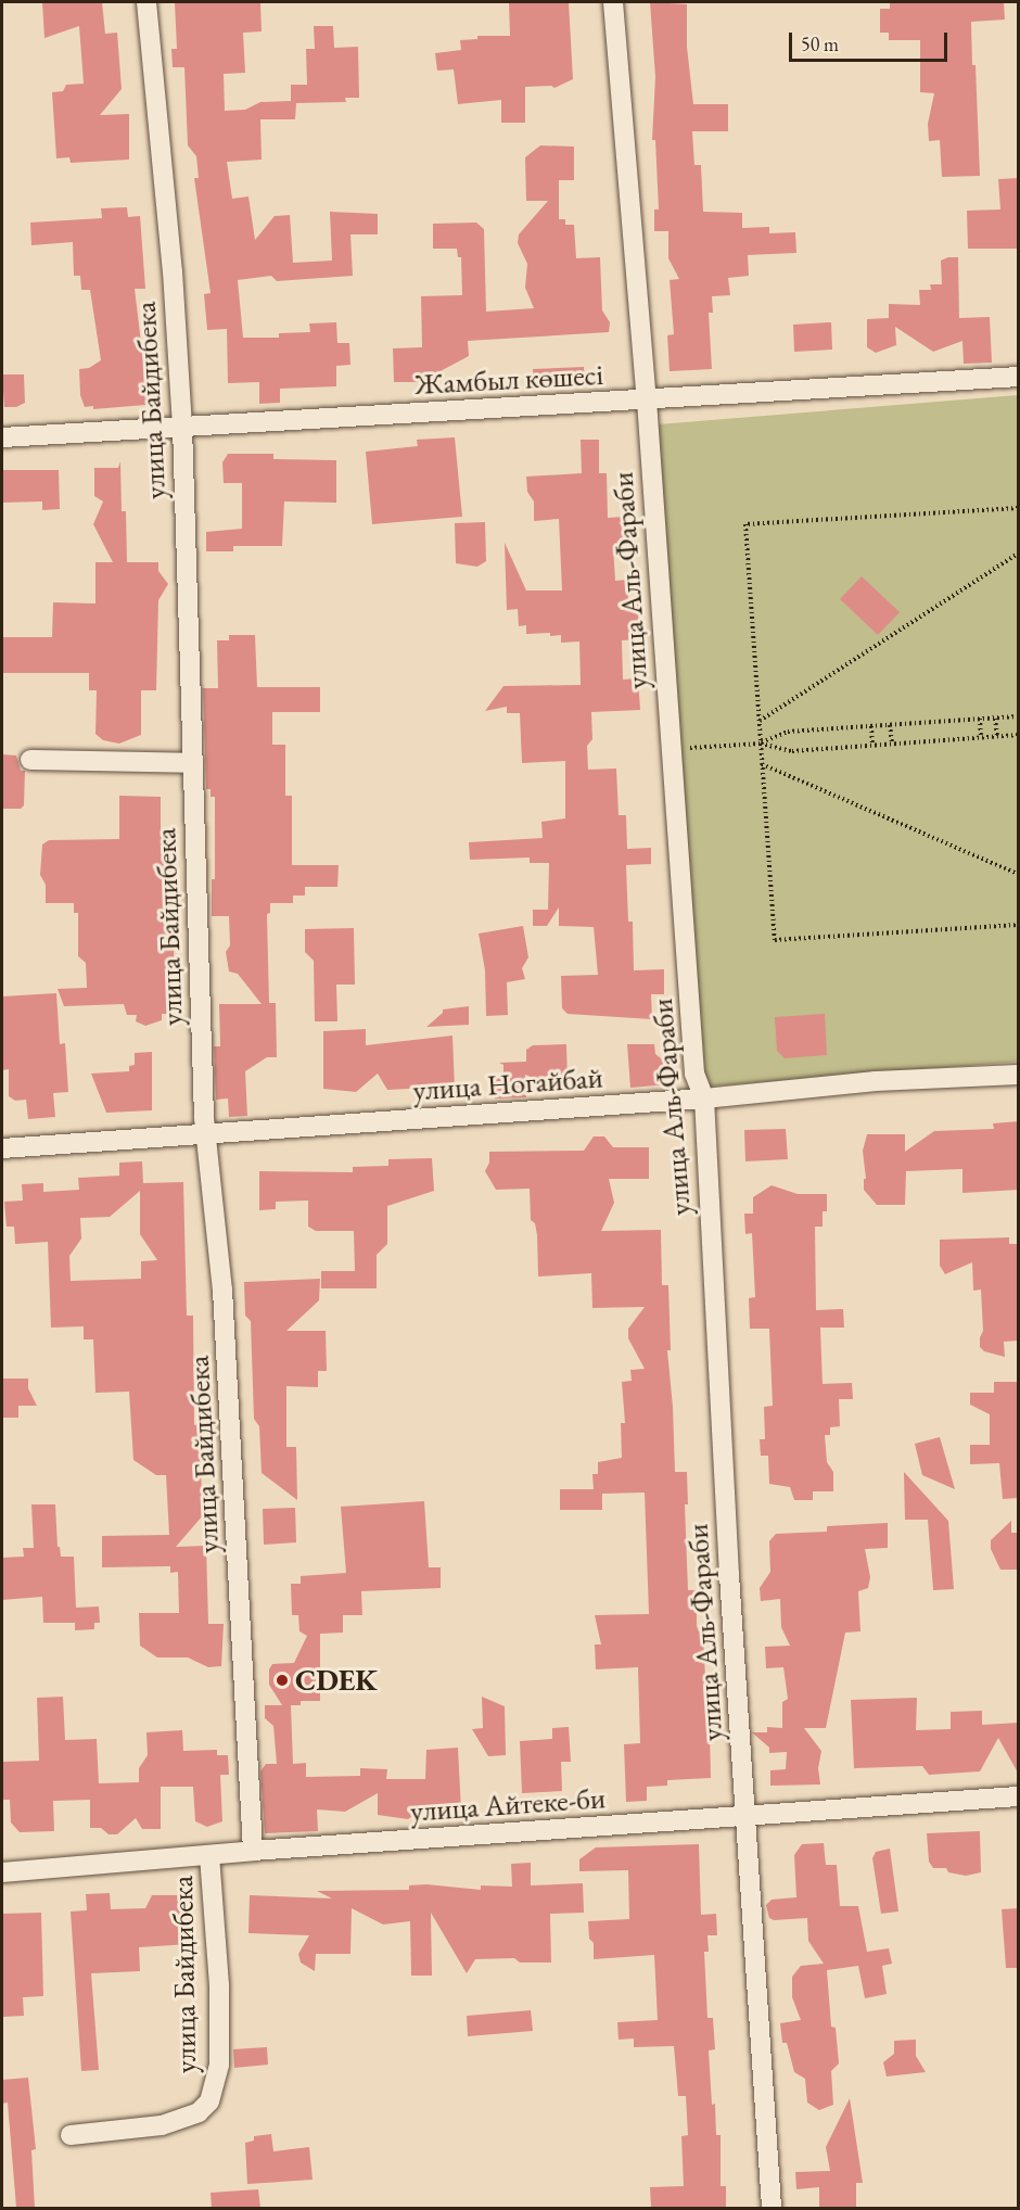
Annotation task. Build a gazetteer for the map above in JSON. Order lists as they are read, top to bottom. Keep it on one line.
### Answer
{"streets":{"street":["Жамбыл көшесі","улица Байдибека","улица Аль-Фараби","улица Ногайбай","улица Айтеке-би"]},"crossings":[["Жамбыл көшесі","улица Байдибека"],["Жамбыл көшесі","улица Аль-Фараби"],["улица Байдибека","улица Ногайбай"],["улица Байдибека","улица Айтеке-би"],["улица Аль-Фараби","улица Ногайбай"],["улица Аль-Фараби","улица Айтеке-би"]],"places":["CDEK"],"scale_bar":"50 m"}
